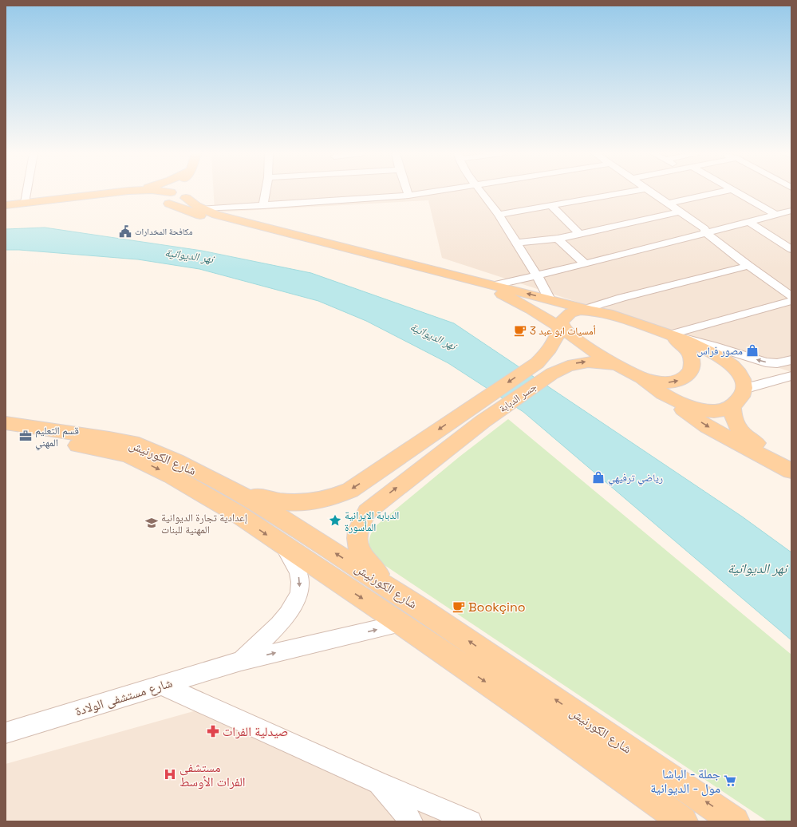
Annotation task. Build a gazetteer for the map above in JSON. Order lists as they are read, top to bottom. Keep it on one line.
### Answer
{"streets":{"main road":["جسر الدبابة","شارع الكورنيش"],"street":["شارع مستشفى الولادة"]},"crossings":[["جسر الدبابة","شارع الكورنيش"],["شارع الكورنيش","شارع مستشفى الولادة"]],"water":["نهر الديوانية"],"places":{"public building":["مكافحة المخدارات"],"cafe":["أمسيات ابو عبد 3","Bookçino"],"shop":["مصور فراس","رياضي ترفيهي"],"office":["قسم التعليم المهني"],"place":["الدبابة الايرانية المأسورة"],"school or university":["إعدادية تجارة الديوانية المهنية للبنات"],"pharmacy":["صيدلية الفرات"],"hospital":["مستشفى الفرات الأوسط"],"supermarket":["جملة - الباشا مول - الديوانية"]}}
